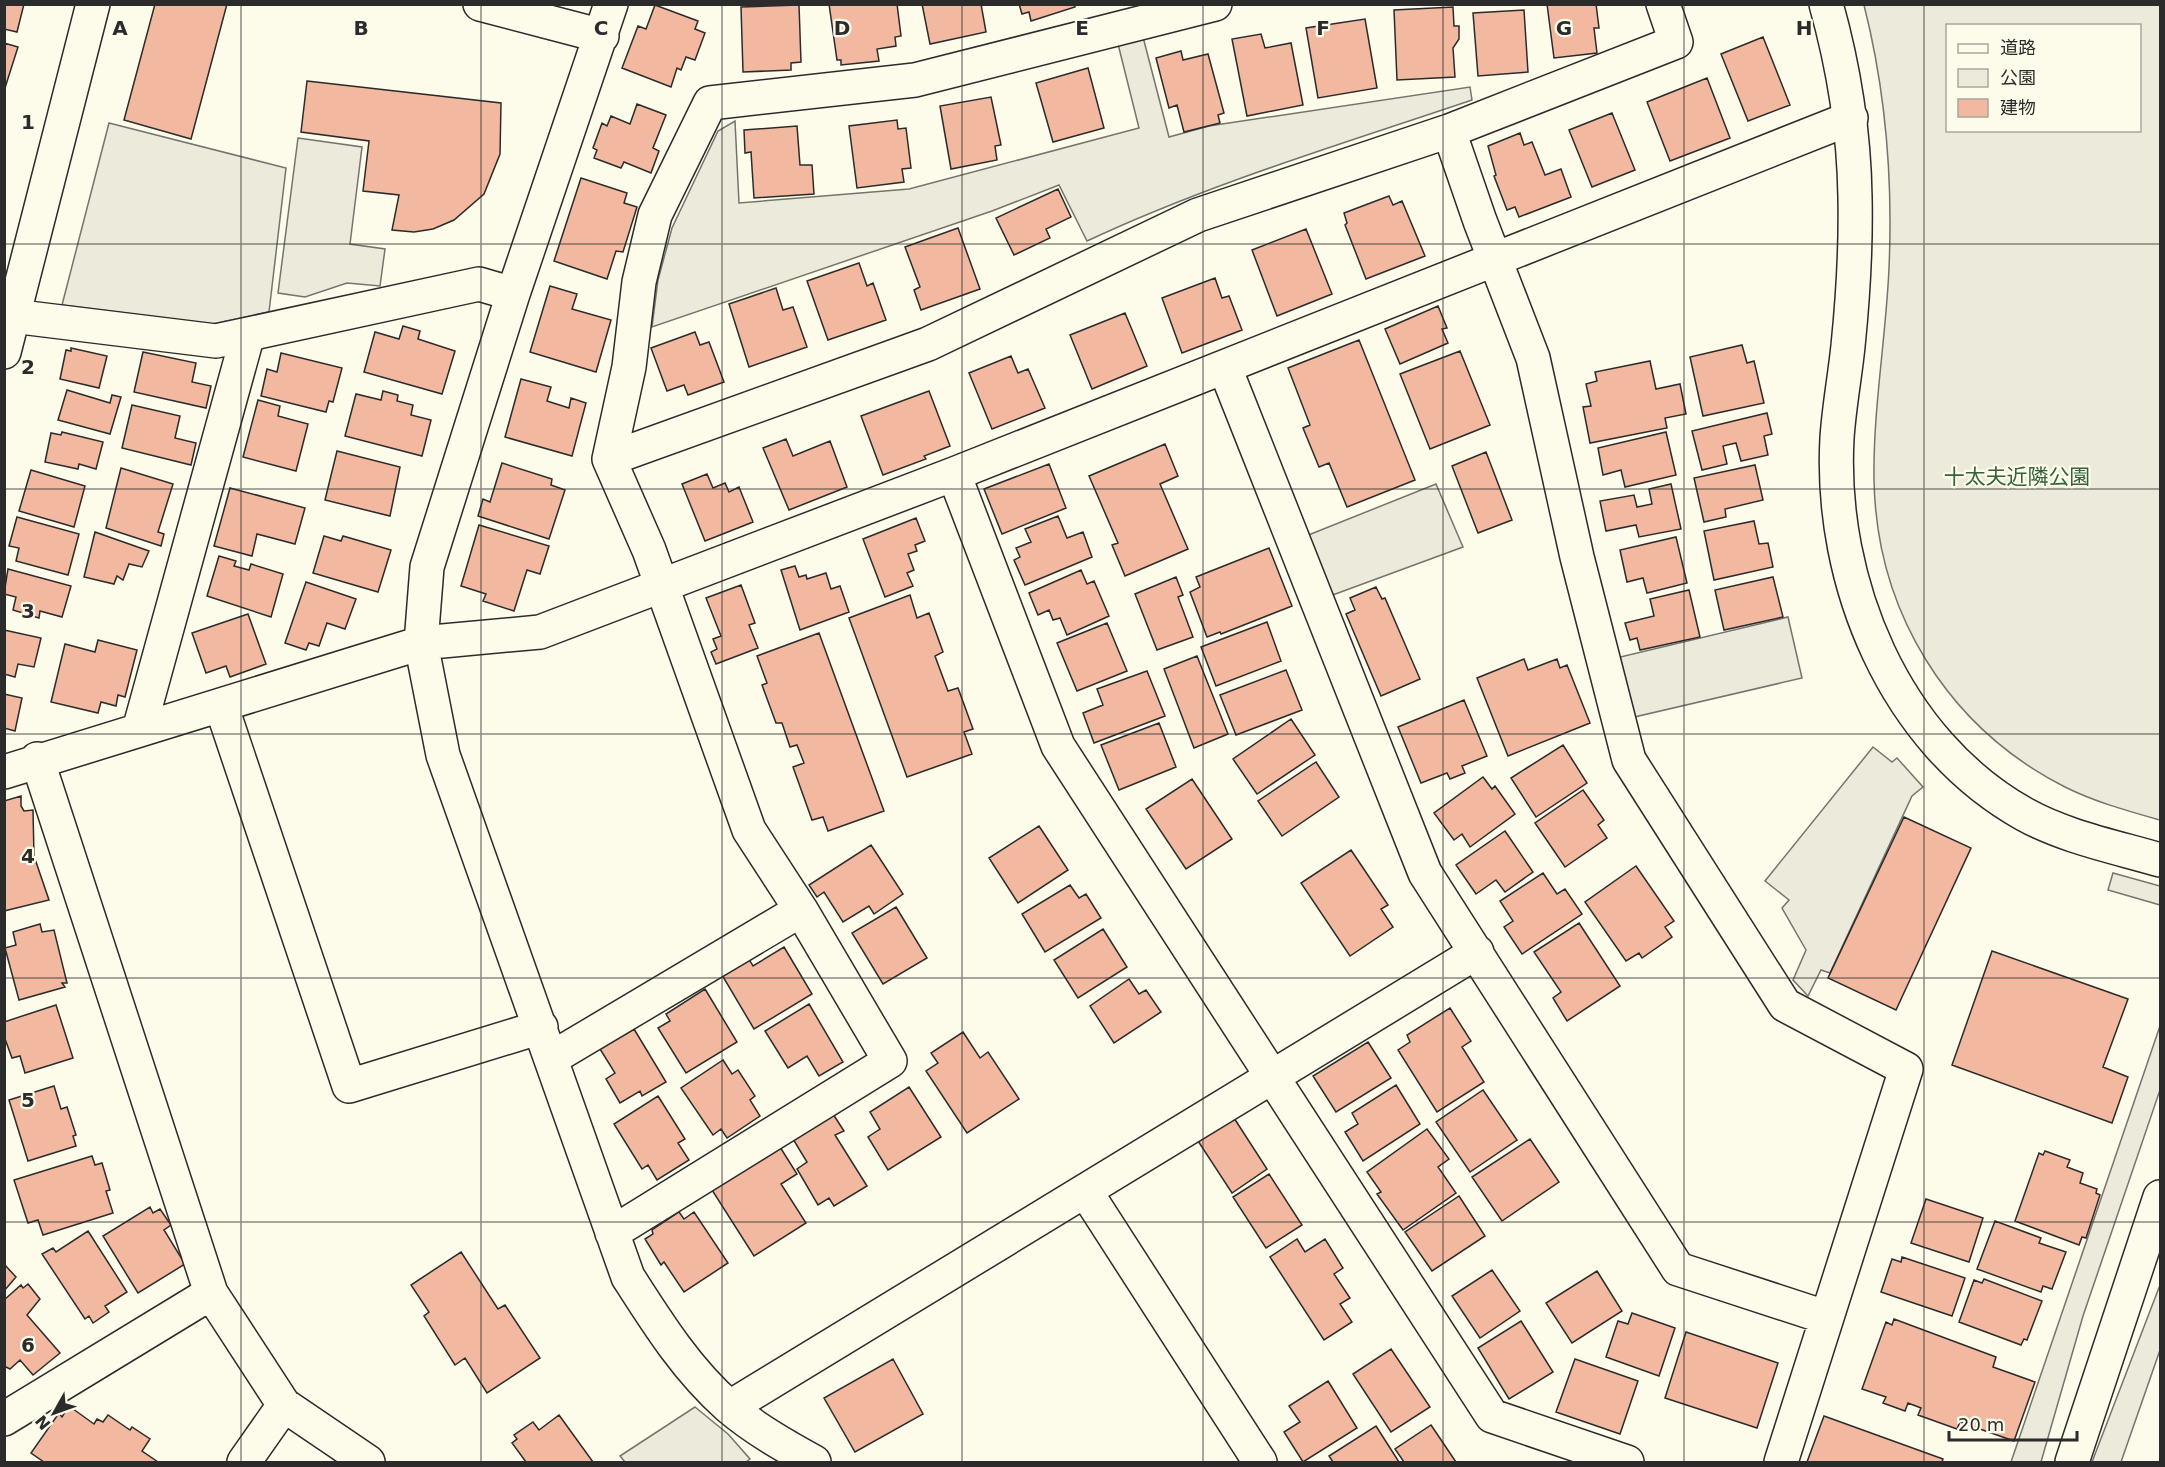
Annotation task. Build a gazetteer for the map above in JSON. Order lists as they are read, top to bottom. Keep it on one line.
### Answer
{"parks":["十太夫近隣公園"],"legend":["道路","公園","建物"],"scale_bar":"20 m","north":"bottom left","grid":{"columns":["A","B","C","D","E","F","G","H"],"rows":["1","2","3","4","5","6"]}}
